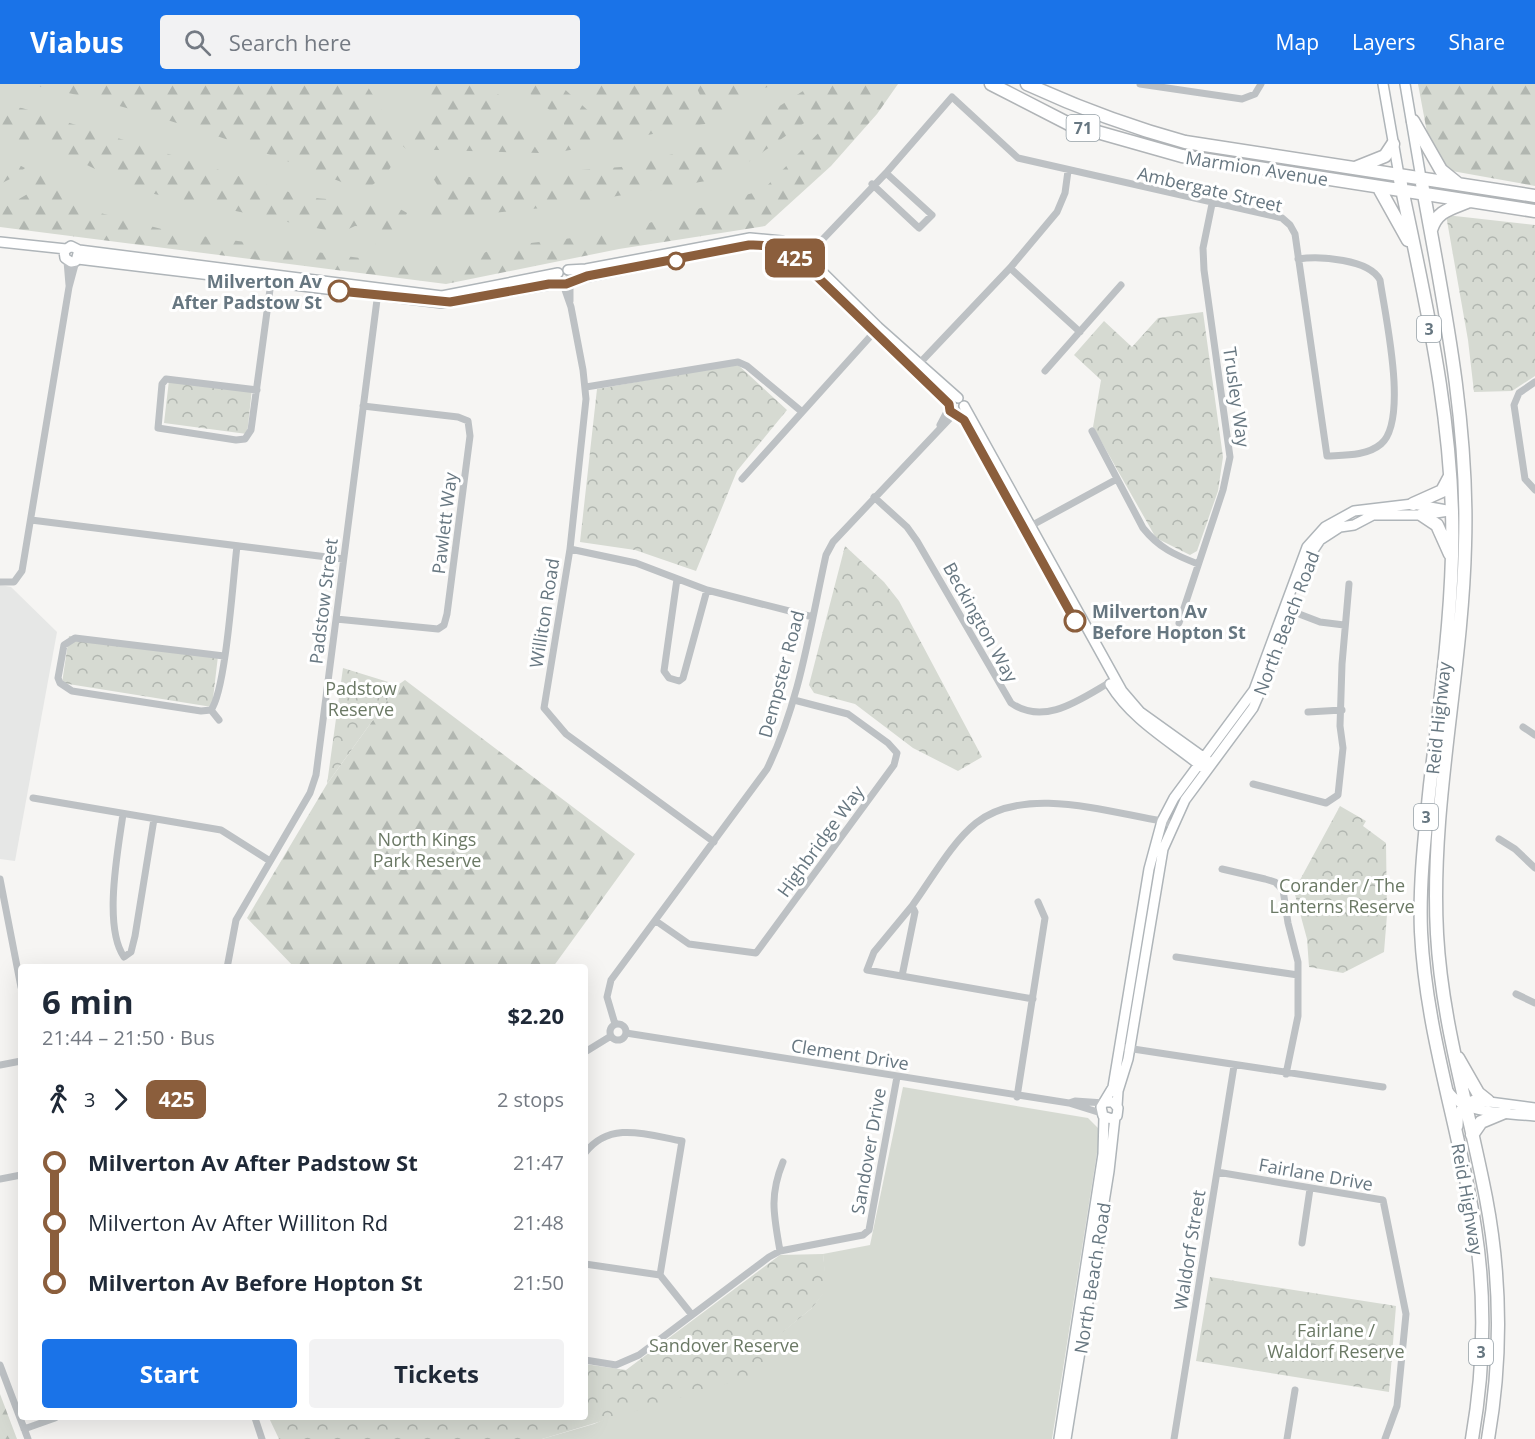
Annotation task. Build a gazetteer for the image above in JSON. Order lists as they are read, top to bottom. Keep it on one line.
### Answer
{"streets":{"highway":["71","Marmion Avenue","3","Reid Highway"],"main road":["North Beach Road"],"street":["Ambergate Street","Trusley Way","Pawlett Way","Padstow Street","Williton Road","Beckington Way","Dempster Road","Highbridge Way","Clement Drive","Sandover Drive","Fairlane Drive","Waldorf Street"]},"crossings":[["Marmion Avenue","Reid Highway"],["Ambergate Street","Trusley Way"],["Pawlett Way","Padstow Street"],["Williton Road","Dempster Road"],["Beckington Way","Dempster Road"],["North Beach Road","Reid Highway"],["North Beach Road","Clement Drive"],["Dempster Road","Highbridge Way"],["Dempster Road","Clement Drive"],["Clement Drive","Sandover Drive"],["Fairlane Drive","Waldorf Street"]],"parks":["Padstow Reserve","North Kings Park Reserve","Corander / The Lanterns Reserve","Fairlane / Waldorf Reserve","Sandover Reserve"],"places":["Milverton Av After Padstow St","Milverton Av Before Hopton St"],"lines":["bus line 425"],"page":{"header":"Viabus","search":"Search here","nav":["Map","Layers","Share"],"on_map":"425","heading":["6 min","21:44 – 21:50 · Bus","$2.20"],"legs":["3","425","2 stops"],"list":[{"name":"Milverton Av After Padstow St","value":"21:47"},{"name":"Milverton Av After Williton Rd","value":"21:48"},{"name":"Milverton Av Before Hopton St","value":"21:50"}],"buttons":["Start","Tickets"]}}
